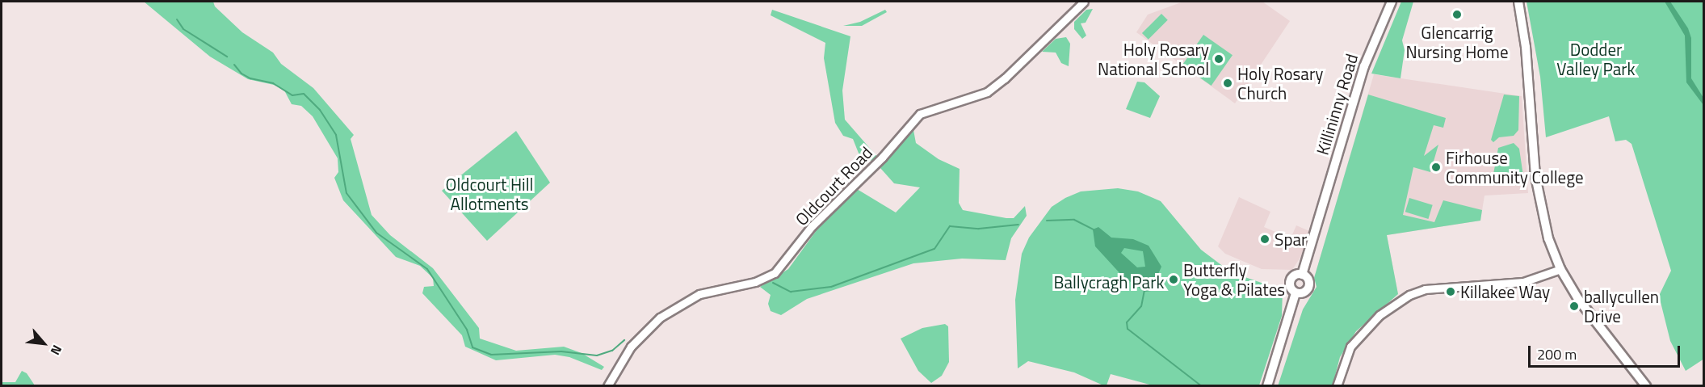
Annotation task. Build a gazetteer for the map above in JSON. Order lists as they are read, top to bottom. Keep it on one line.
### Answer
{"streets":{"main road":["Killininny Road"],"street":["Oldcourt Road"]},"parks":["Dodder Valley Park","Oldcourt Hill Allotments","Ballycragh Park"],"places":["Glencarrig Nursing Home","Holy Rosary National School","Holy Rosary Church","Firhouse Community College","Spar","Butterfly Yoga & Pilates","Killakee Way","ballycullen Drive"],"scale_bar":"200 m","north":"bottom right"}
